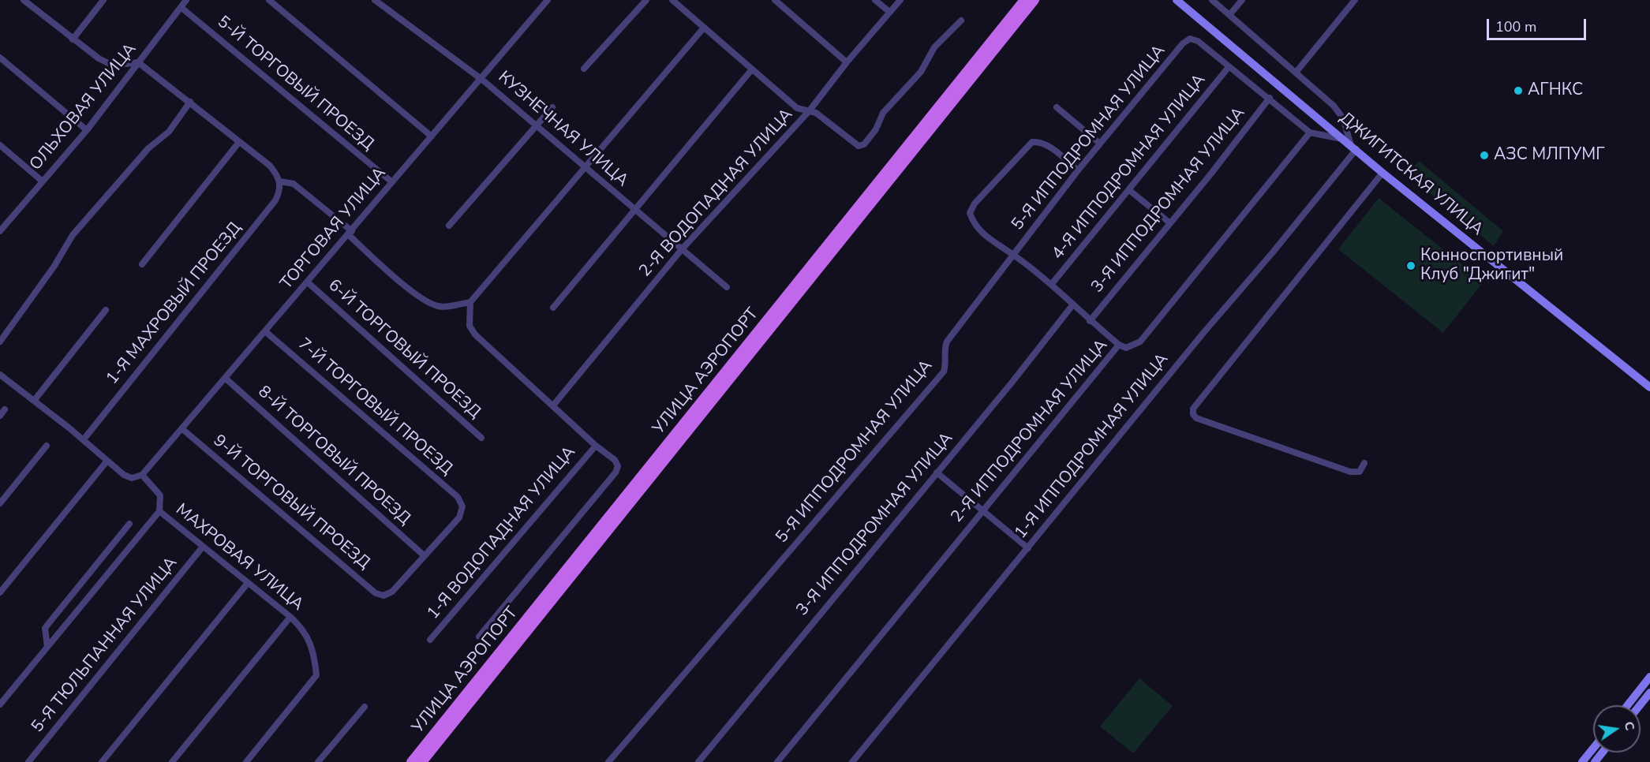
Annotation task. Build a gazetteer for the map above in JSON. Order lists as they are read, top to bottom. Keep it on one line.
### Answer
{"streets":{"main road":["УЛИЦА АЭРОПОРТ"],"street":["5-Й ТОРГОВЫЙ ПРОЕЗД","ОЛЬХОВАЯ УЛИЦА","КУЗНЕЧНАЯ УЛИЦА","5-Я ИППОДРОМНАЯ УЛИЦА","4-Я ИППОДРОМНАЯ УЛИЦА","ДЖИГИТСКАЯ УЛИЦА","2-Я ВОДОПАДНАЯ УЛИЦА","3-Я ИППОДРОМНАЯ УЛИЦА","ТОРГОВАЯ УЛИЦА","1-Я МАХРОВЫЙ ПРОЕЗД","6-Й ТОРГОВЫЙ ПРОЕЗД","7-Й ТОРГОВЫЙ ПРОЕЗД","2-Я ИППОДРОМНАЯ УЛИЦА","1-Я ИППОДРОМНАЯ УЛИЦА","8-Й ТОРГОВЫЙ ПРОЕЗД","9-Й ТОРГОВЫЙ ПРОЕЗД","1-Я ВОДОПАДНАЯ УЛИЦА","МАХРОВАЯ УЛИЦА","5-Я ТЮЛЬПАННАЯ УЛИЦА"]},"crossings":[["5-Й ТОРГОВЫЙ ПРОЕЗД","ОЛЬХОВАЯ УЛИЦА"],["5-Й ТОРГОВЫЙ ПРОЕЗД","ТОРГОВАЯ УЛИЦА"],["КУЗНЕЧНАЯ УЛИЦА","2-Я ВОДОПАДНАЯ УЛИЦА"],["КУЗНЕЧНАЯ УЛИЦА","ТОРГОВАЯ УЛИЦА"],["5-Я ИППОДРОМНАЯ УЛИЦА","4-Я ИППОДРОМНАЯ УЛИЦА"],["ДЖИГИТСКАЯ УЛИЦА","1-Я ИППОДРОМНАЯ УЛИЦА"],["ТОРГОВАЯ УЛИЦА","6-Й ТОРГОВЫЙ ПРОЕЗД"],["ТОРГОВАЯ УЛИЦА","7-Й ТОРГОВЫЙ ПРОЕЗД"],["ТОРГОВАЯ УЛИЦА","8-Й ТОРГОВЫЙ ПРОЕЗД"],["ТОРГОВАЯ УЛИЦА","9-Й ТОРГОВЫЙ ПРОЕЗД"],["ТОРГОВАЯ УЛИЦА","МАХРОВАЯ УЛИЦА"],["7-Й ТОРГОВЫЙ ПРОЕЗД","8-Й ТОРГОВЫЙ ПРОЕЗД"],["7-Й ТОРГОВЫЙ ПРОЕЗД","9-Й ТОРГОВЫЙ ПРОЕЗД"],["8-Й ТОРГОВЫЙ ПРОЕЗД","9-Й ТОРГОВЫЙ ПРОЕЗД"],["МАХРОВАЯ УЛИЦА","5-Я ТЮЛЬПАННАЯ УЛИЦА"]],"places":["АГНКС","АЗС МЛПУМГ","Конноспортивный Клуб \"Джигит\""],"scale_bar":"100 m","north":"right"}
